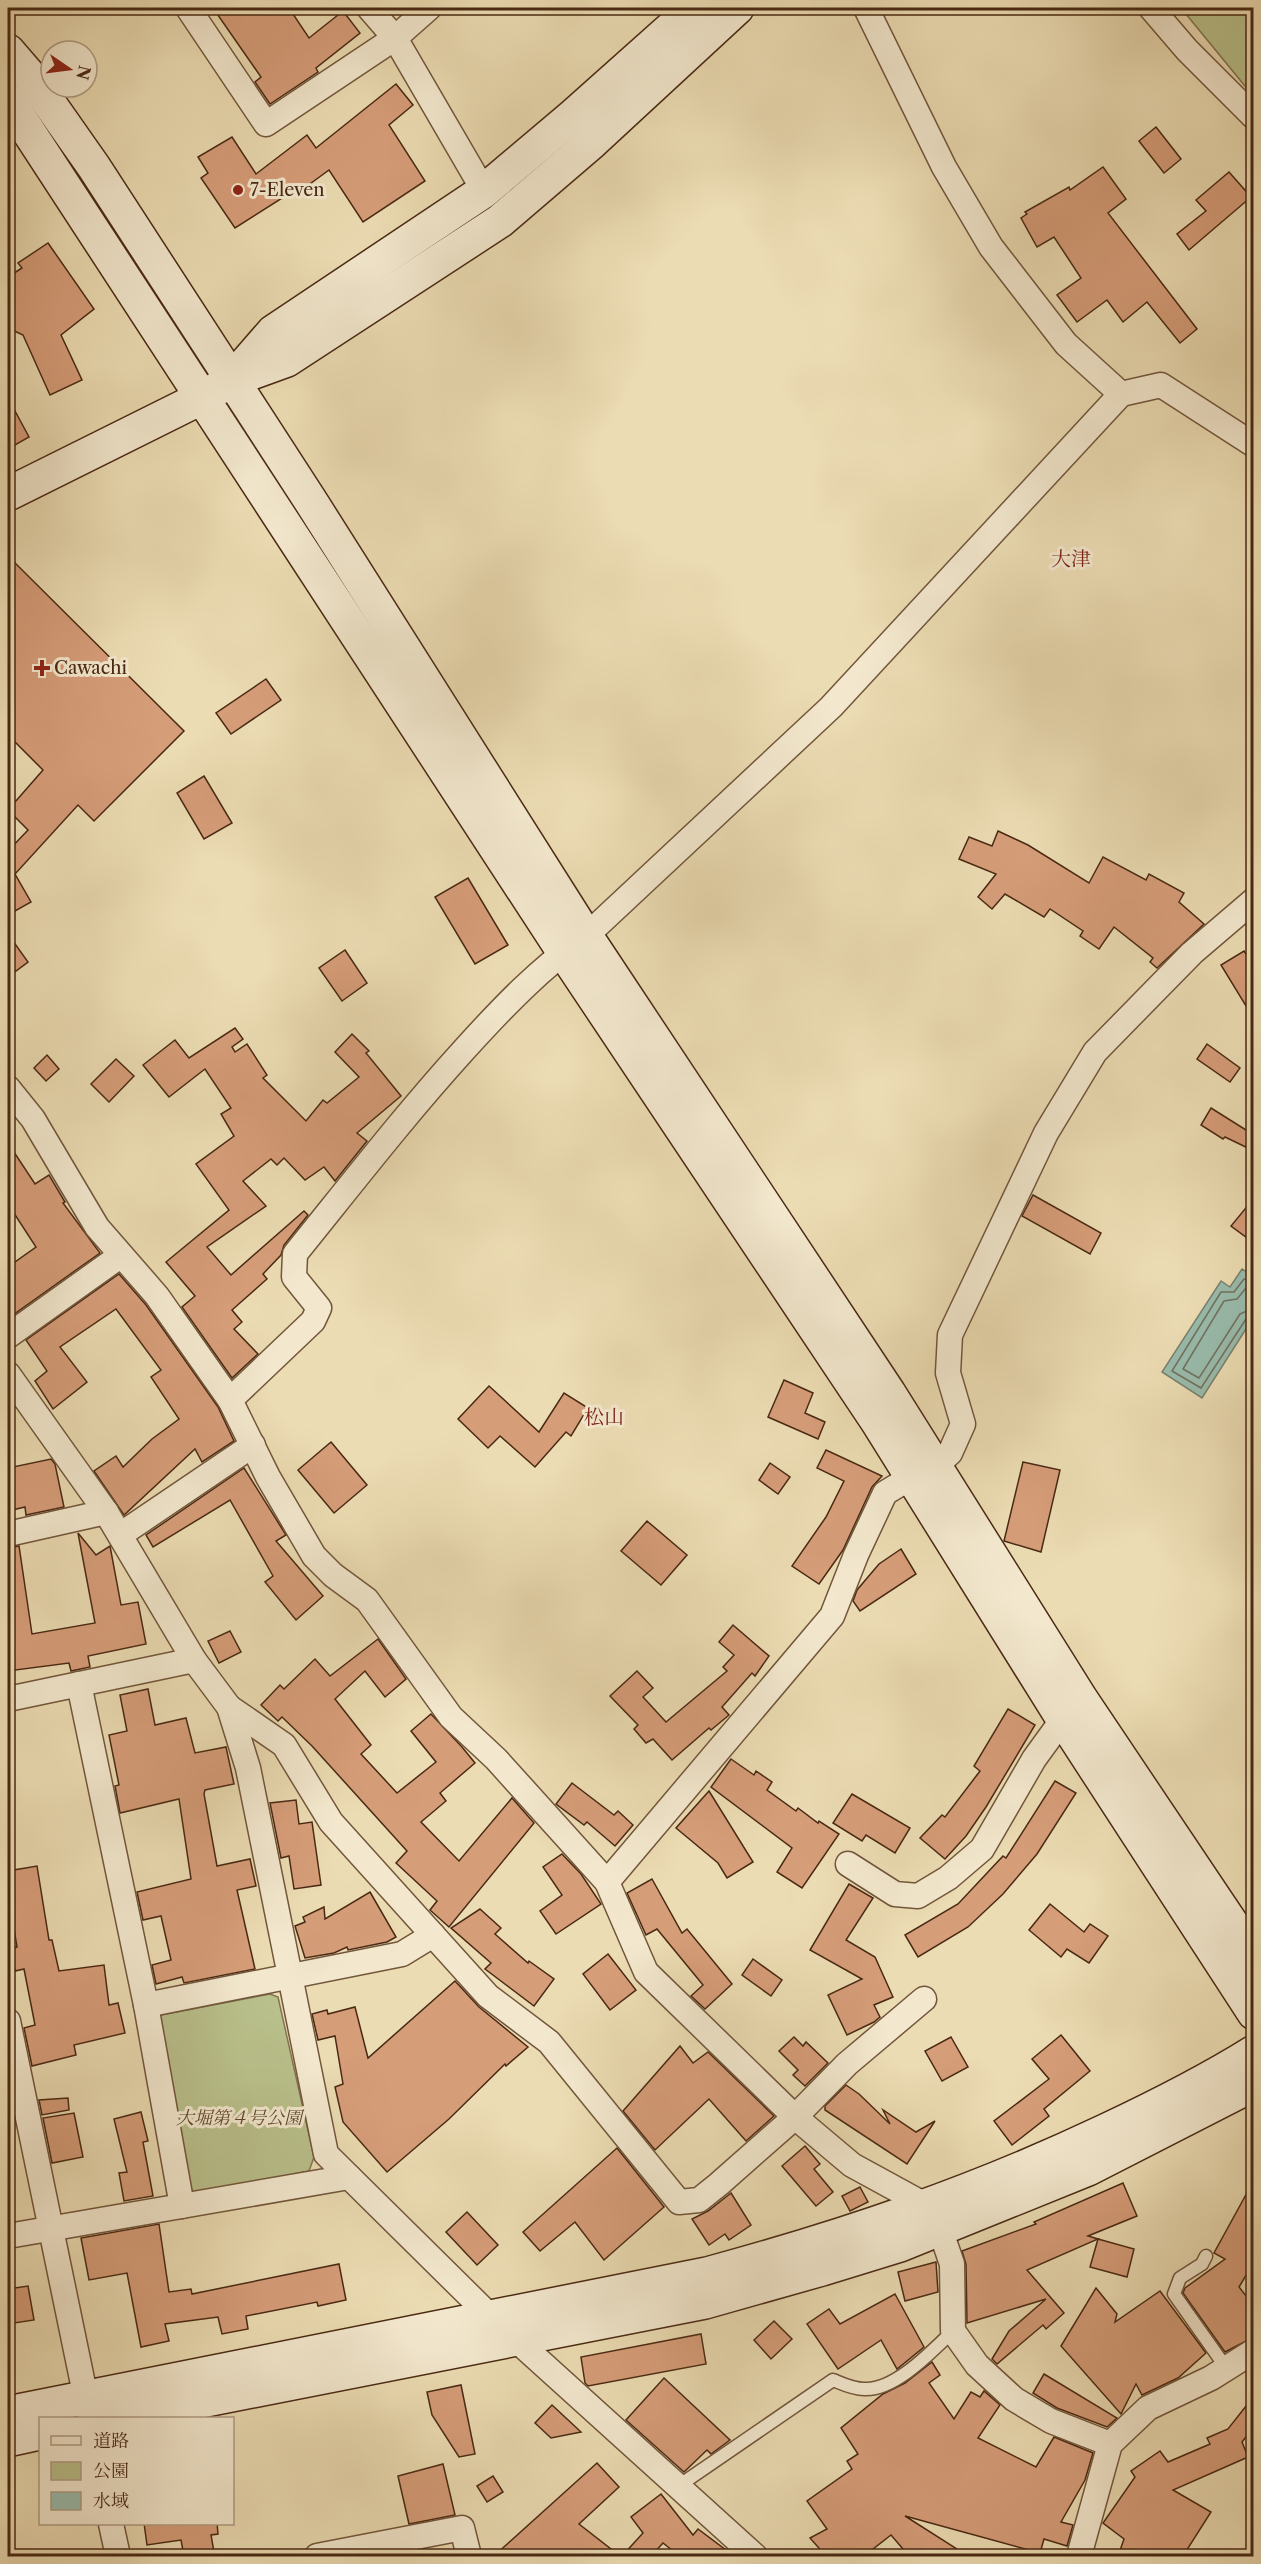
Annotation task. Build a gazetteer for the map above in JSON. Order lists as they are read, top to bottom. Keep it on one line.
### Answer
{"districts":["大津","松山"],"parks":["大堀第４号公園"],"places":{"other":["7-Eleven"],"health":["Cawachi"]},"legend":["道路","公園","水域"],"north":"right"}
